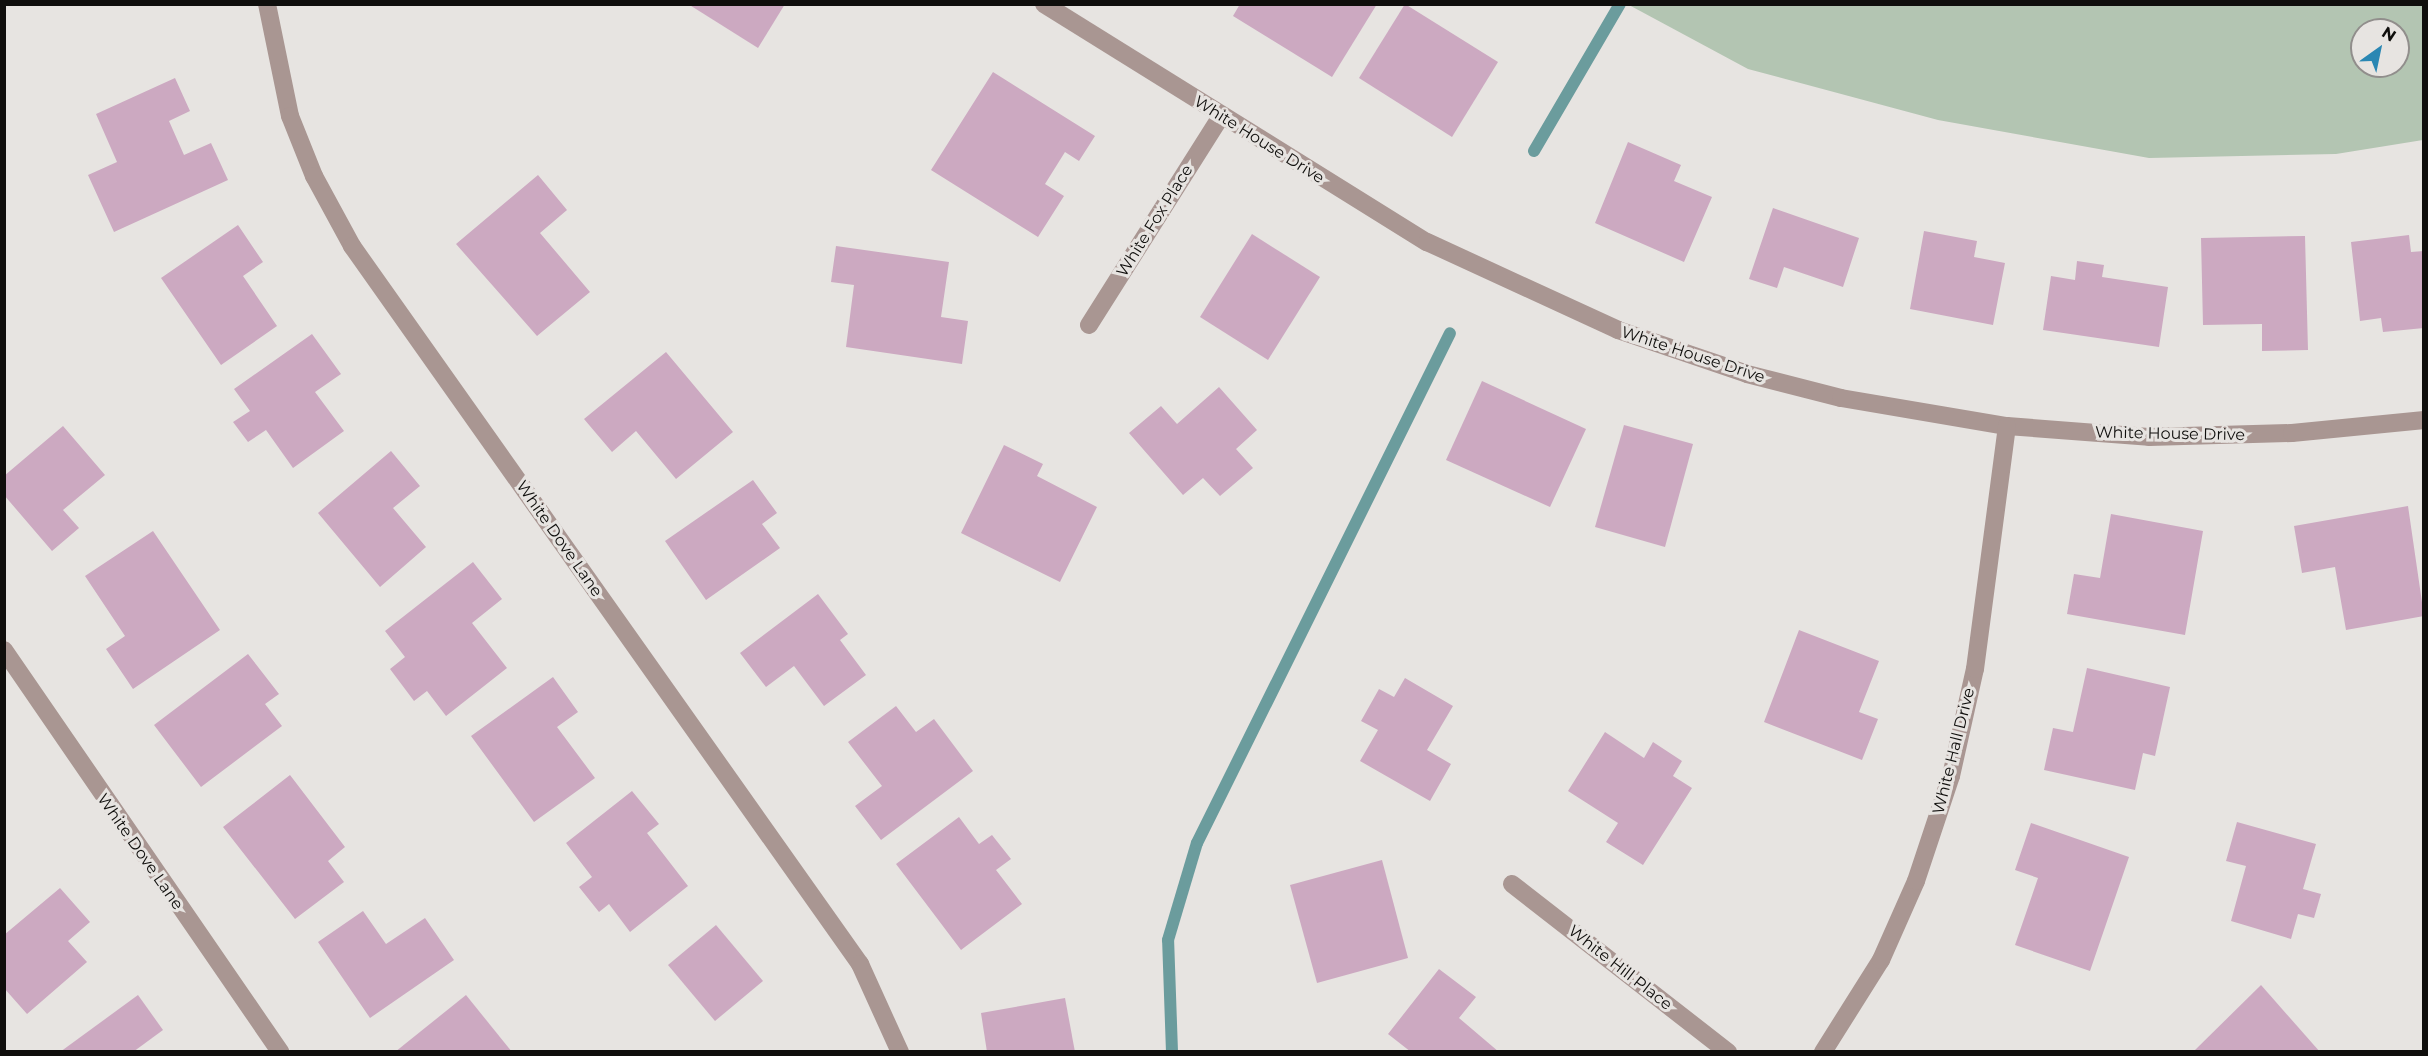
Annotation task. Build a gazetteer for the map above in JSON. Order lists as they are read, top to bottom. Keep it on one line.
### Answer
{"streets":{"street":["White House Drive","White Fox Place","White Dove Lane","White Hall Drive","White Hill Place"]},"crossings":[["White House Drive","White Fox Place"],["White House Drive","White Hall Drive"]],"north":"top right"}
